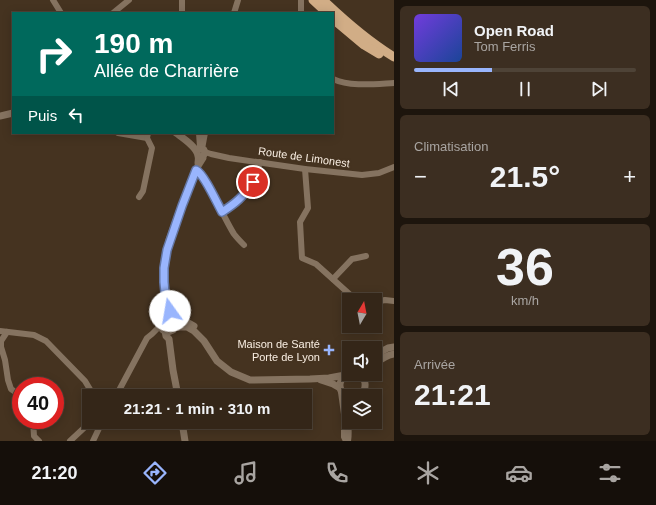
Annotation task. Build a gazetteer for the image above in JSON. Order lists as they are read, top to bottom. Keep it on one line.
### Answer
{"streets":{"street":["Route de Limonest"]},"places":{"health":["Maison de Santé Porte de Lyon"]},"north":"top","page":{"turn":["190 m","Allée de Charrière"],"song":["Open Road","Tom Ferris"],"then":"Puis","tile":["Climatisation",["36","km/h"],["Arrivée","21:21"]],"heat":["−","21.5°","+"],"limit":"40","trip":"21:21 · 1 min · 310 m","tabs":"21:20"}}
